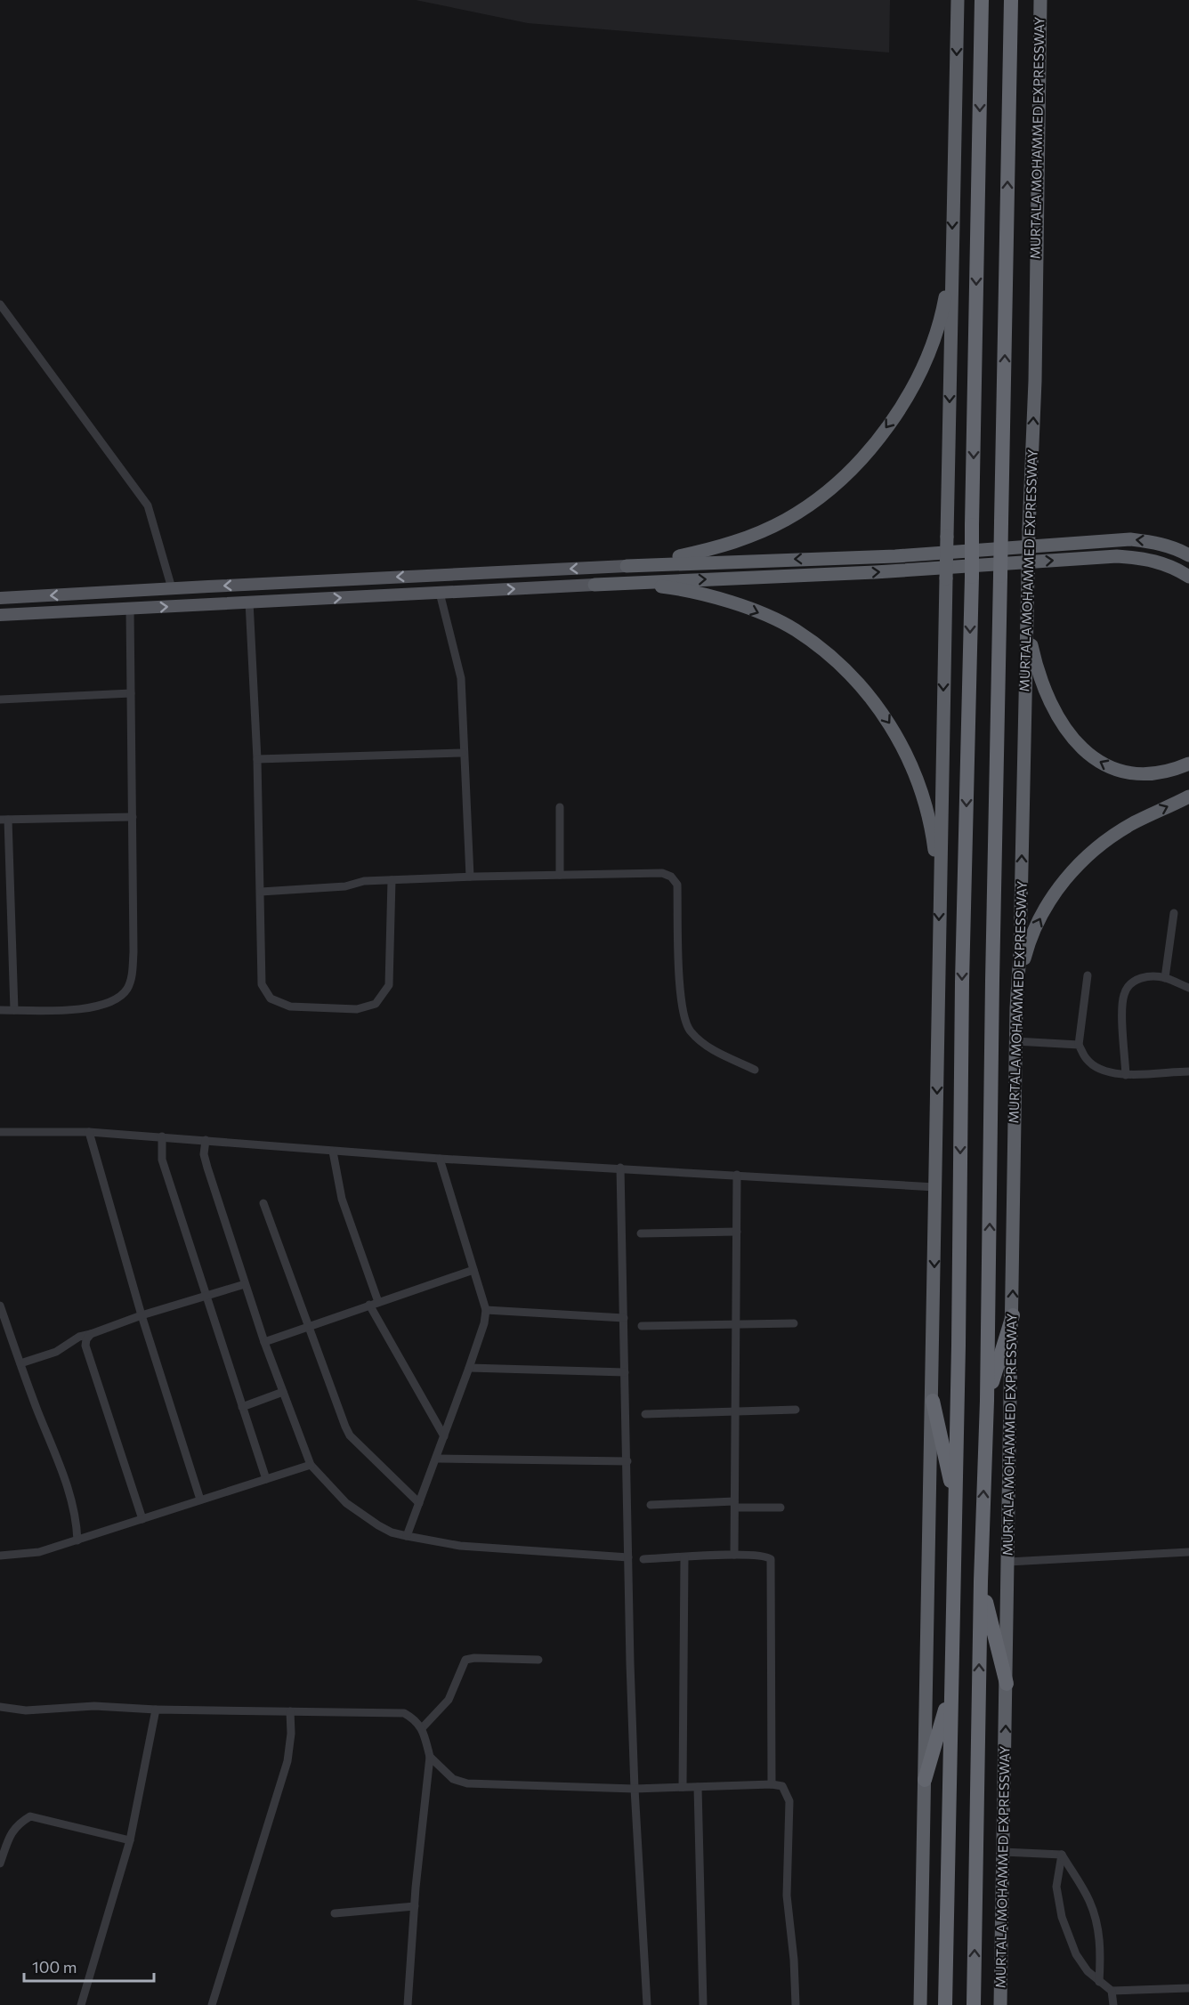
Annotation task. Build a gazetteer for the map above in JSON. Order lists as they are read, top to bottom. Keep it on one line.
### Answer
{"streets":{"highway":["MURTALA MOHAMMED EXPRESSWAY"]},"scale_bar":"100 m"}
